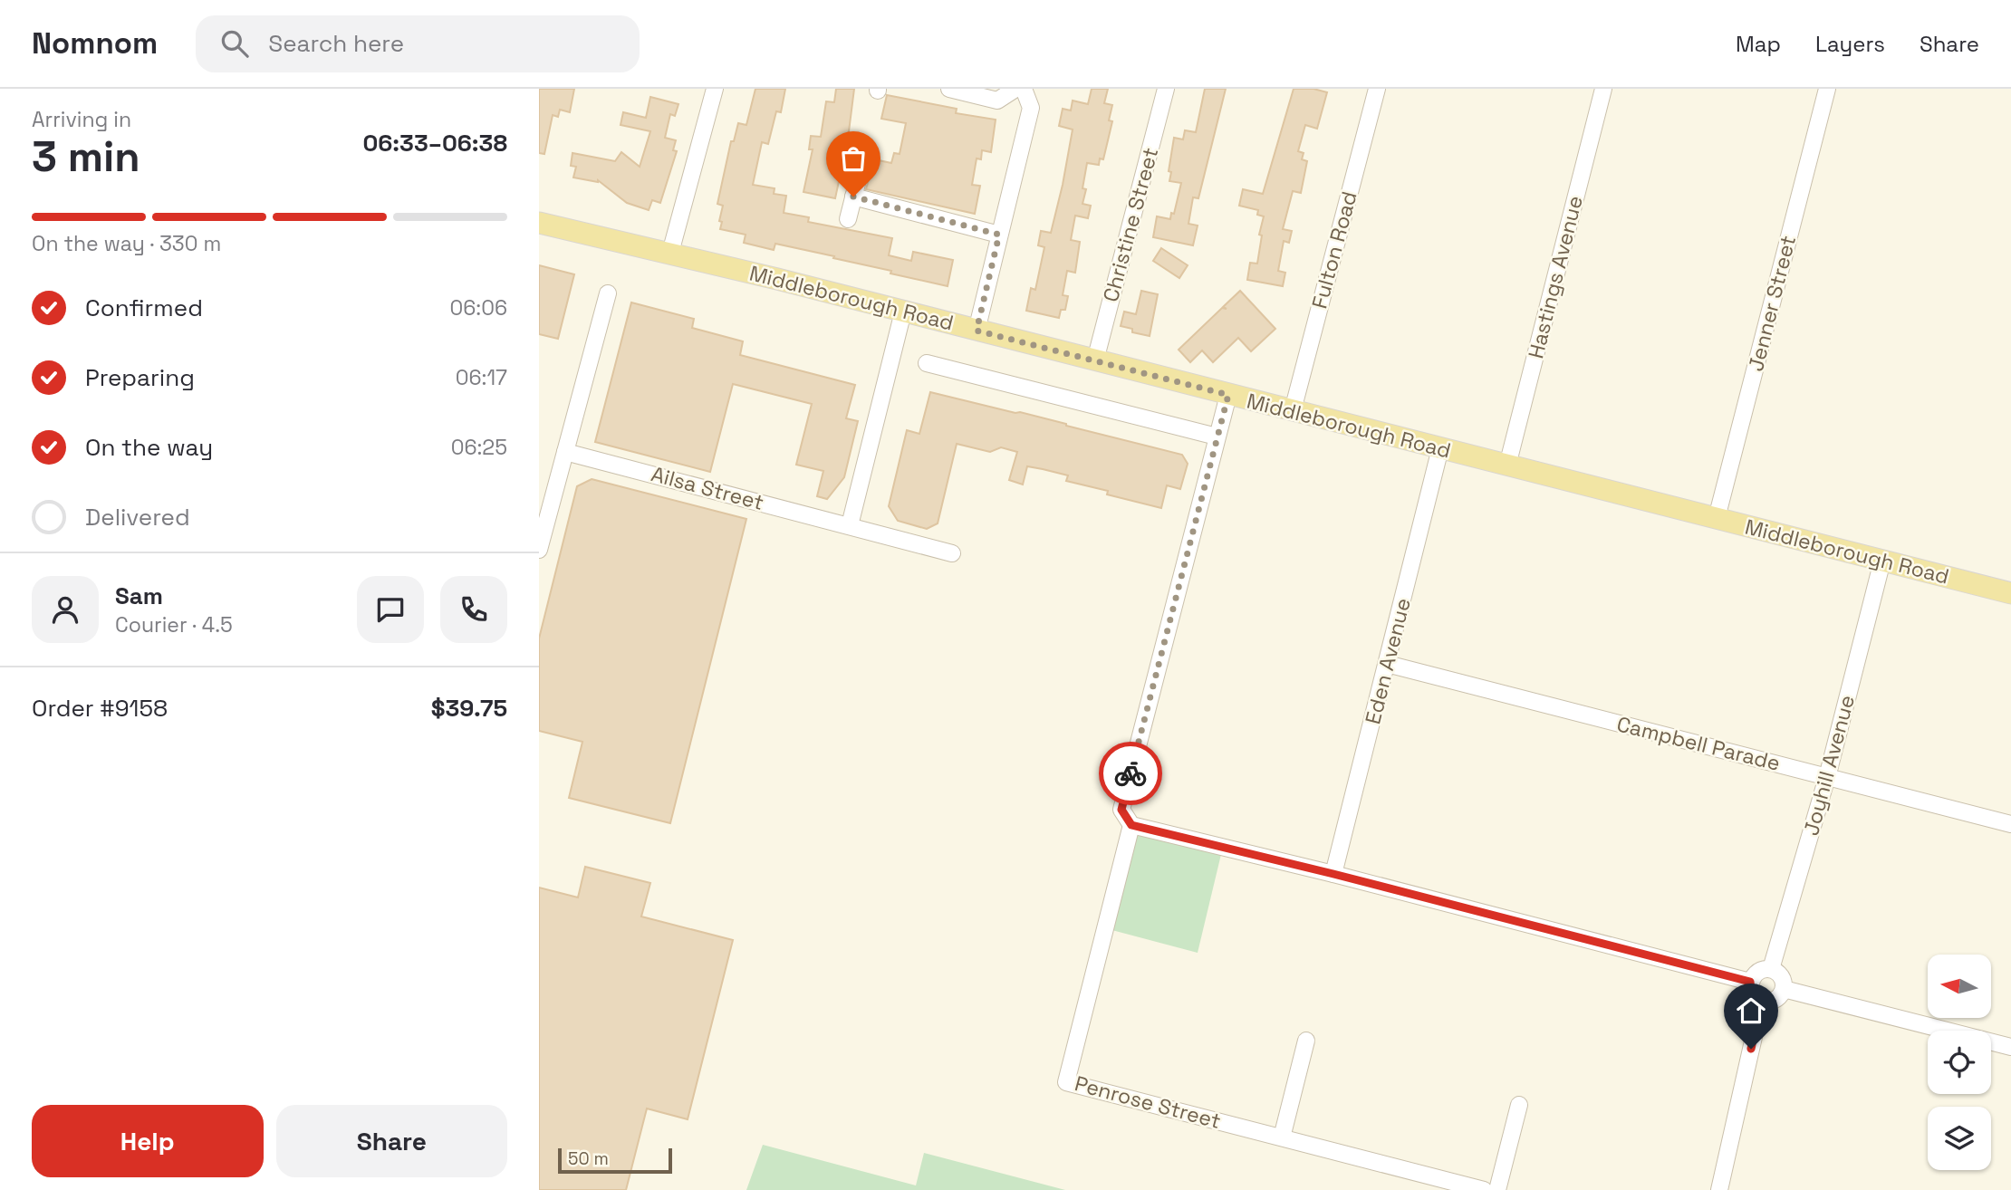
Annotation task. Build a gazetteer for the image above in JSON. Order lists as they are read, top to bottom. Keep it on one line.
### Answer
{"streets":{"main road":["Middleborough Road"],"street":["Christine Street","Fulton Road","Hastings Avenue","Jenner Street","Ailsa Street","Eden Avenue","Campbell Parade","Joyhill Avenue","Penrose Street"]},"crossings":[["Christine Street","Middleborough Road"],["Fulton Road","Middleborough Road"],["Hastings Avenue","Middleborough Road"],["Middleborough Road","Jenner Street"],["Middleborough Road","Eden Avenue"],["Middleborough Road","Joyhill Avenue"],["Eden Avenue","Campbell Parade"],["Campbell Parade","Joyhill Avenue"]],"scale_bar":"50 m","north":"left","page":{"header":"Nomnom","search":"Search here","nav":["Map","Layers","Share"],"heading":["3 min","Arriving in","06:33–06:38"],"panel":["Sam","Courier · 4.5","Order #9158","$39.75"],"bar":"On the way · 330 m","list":[["Confirmed","06:06"],["Preparing","06:17"],["On the way","06:25"],"Delivered"],"buttons":["Help","Share"],"scale":"50 m"}}
